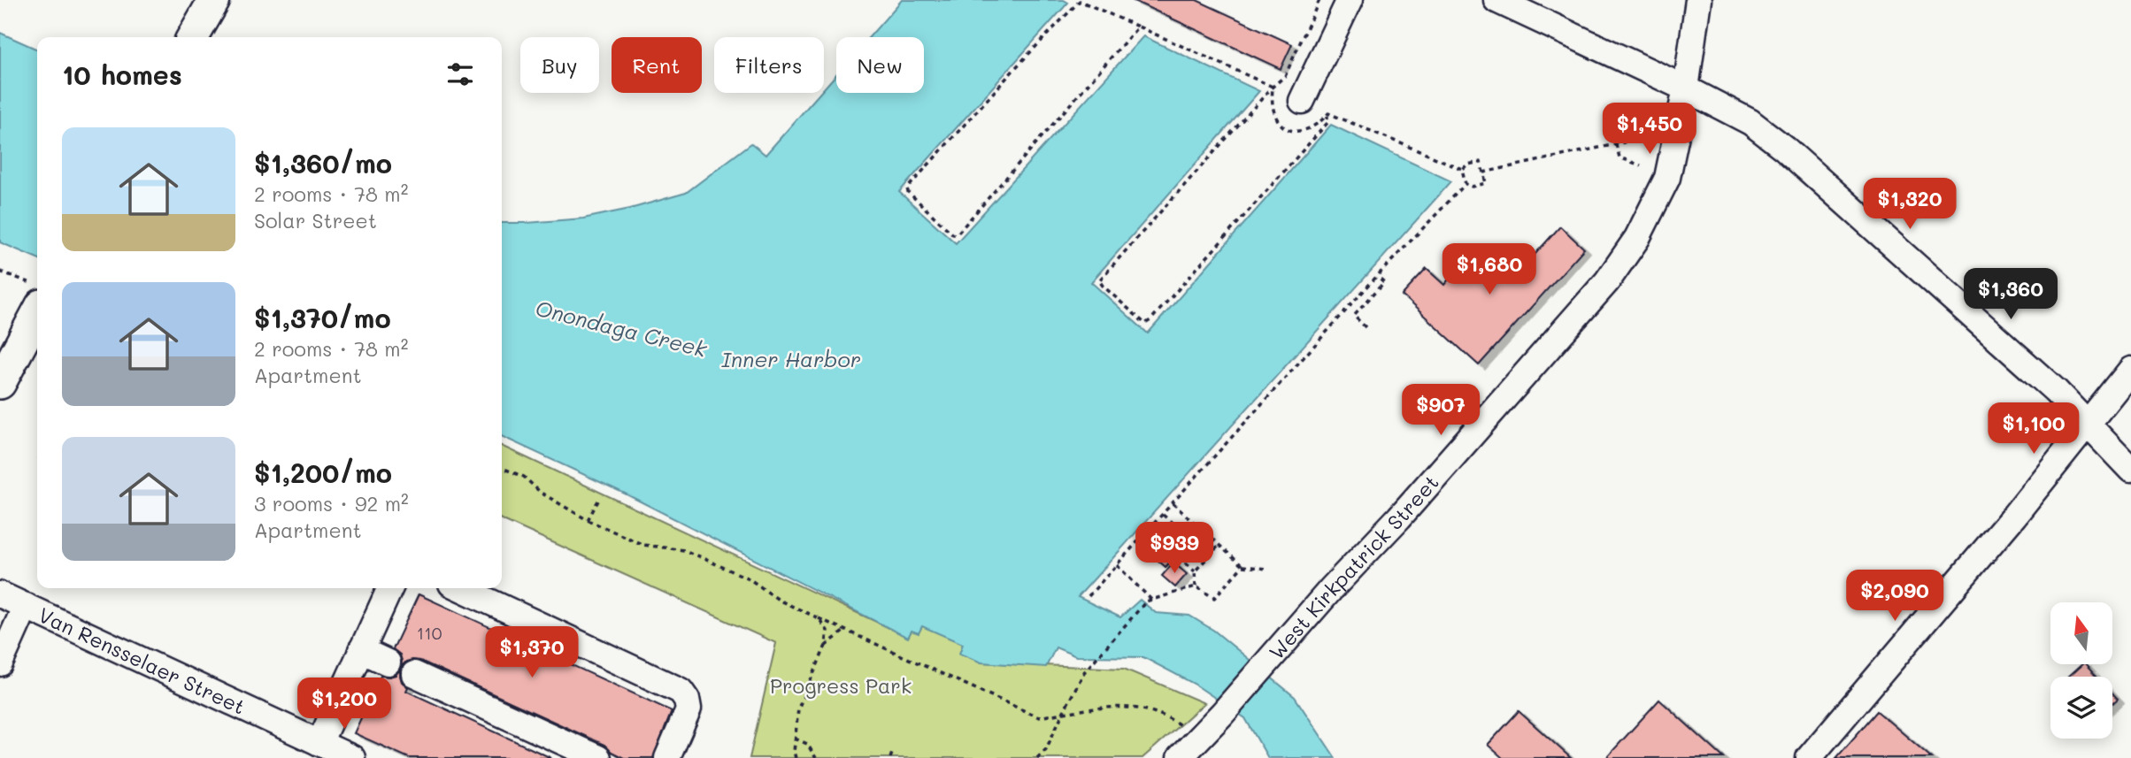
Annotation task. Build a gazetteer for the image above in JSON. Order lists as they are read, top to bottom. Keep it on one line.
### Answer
{"streets":{"street":["West Kirkpatrick Street","Van Rensselaer Street"]},"water":["Onondaga Creek","Inner Harbor"],"parks":["Progress Park"],"house_numbers":["110"],"north":"top","page":{"chip":["Buy","Rent","Filters","New"],"heading":"10 homes","price":["$1,450","$1,320","$1,680","$1,360","$907","$1,100","$939","$2,090","$1,370","$1,200"],"list":[{"name":"$1,360/mo","note":"2 rooms · 78 m² · Solar Street"},{"name":"$1,370/mo","note":"2 rooms · 78 m² · Apartment"},{"name":"$1,200/mo","note":"3 rooms · 92 m² · Apartment"}]}}
